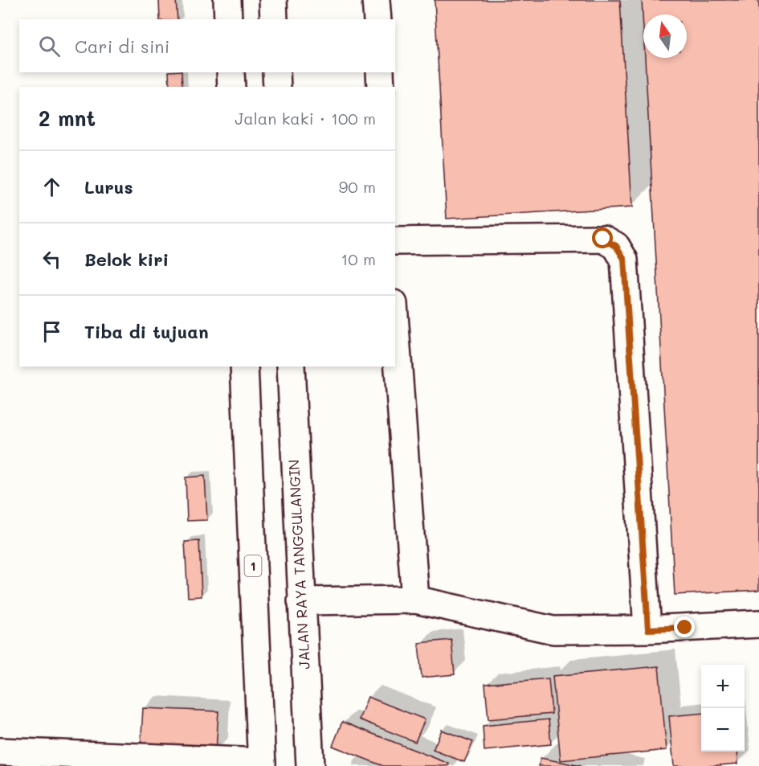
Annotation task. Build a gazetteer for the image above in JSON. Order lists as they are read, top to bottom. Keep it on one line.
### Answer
{"streets":{"main road":["JALAN RAYA TANGGULANGIN","1"]},"north":"top","page":{"search":"Cari di sini","heading":["2 mnt","Jalan kaki · 100 m"],"list":[["Lurus","90 m"],["Belok kiri","10 m"],"Tiba di tujuan"],"map_buttons":["+","−"]}}
